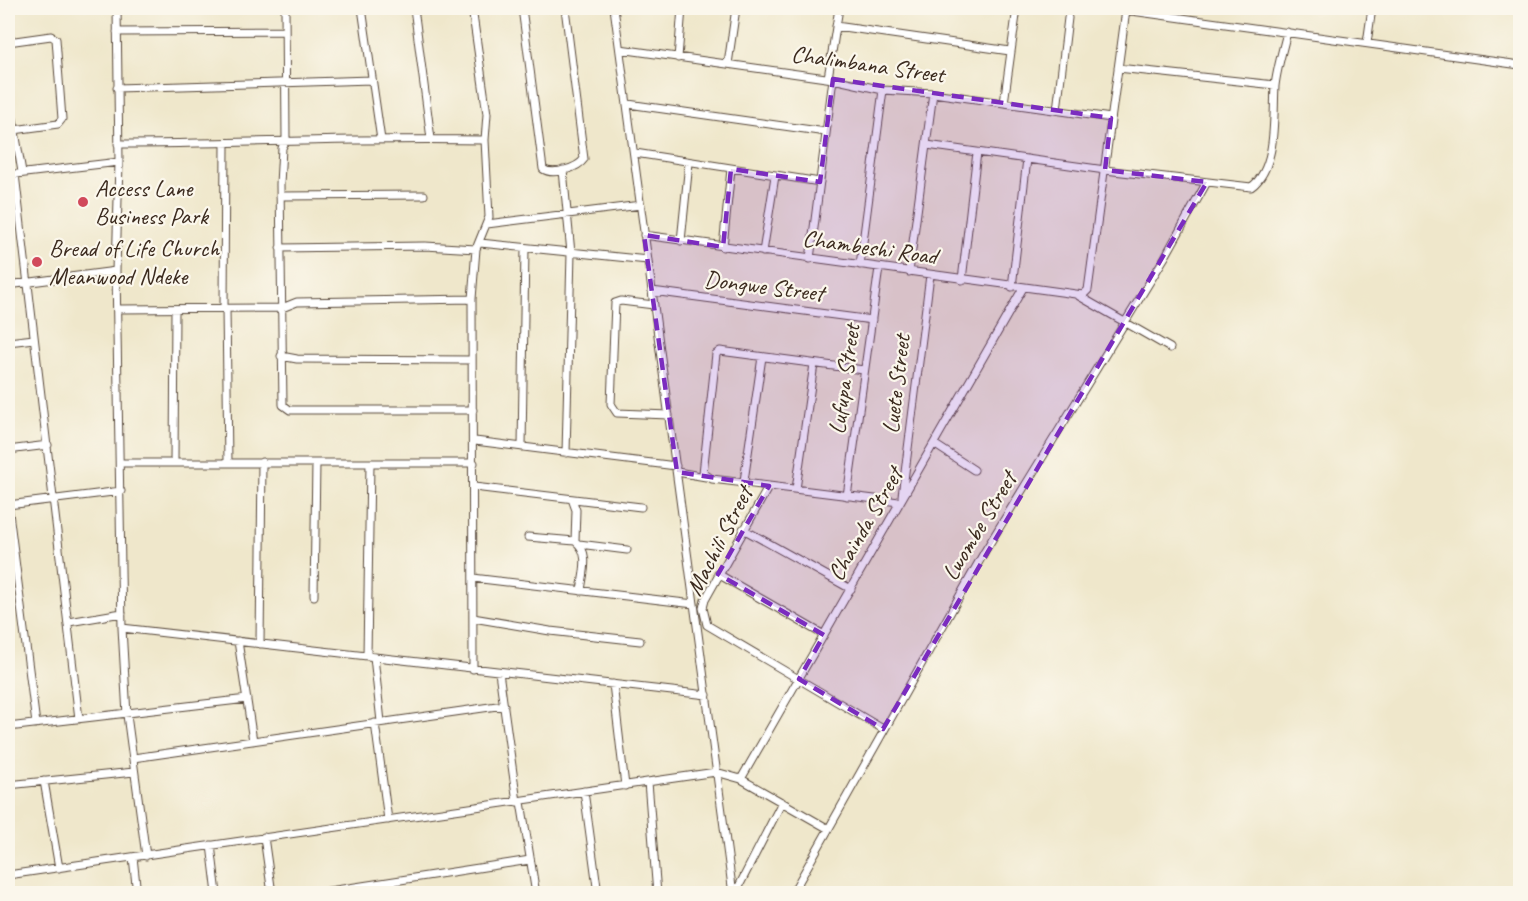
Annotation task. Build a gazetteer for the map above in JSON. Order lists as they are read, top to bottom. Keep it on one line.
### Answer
{"streets":{"street":["Chalimbana Street","Chambeshi Road","Dongwe Street","Lufupa Street","Luete Street","Chainda Street","Lwombe Street","Machili Street"]},"crossings":[["Chambeshi Road","Lufupa Street"],["Chambeshi Road","Luete Street"],["Chambeshi Road","Chainda Street"],["Chambeshi Road","Lwombe Street"],["Dongwe Street","Lufupa Street"],["Luete Street","Chainda Street"]],"places":["Access Lane Business Park","Bread of Life Church Meanwood Ndeke"]}
